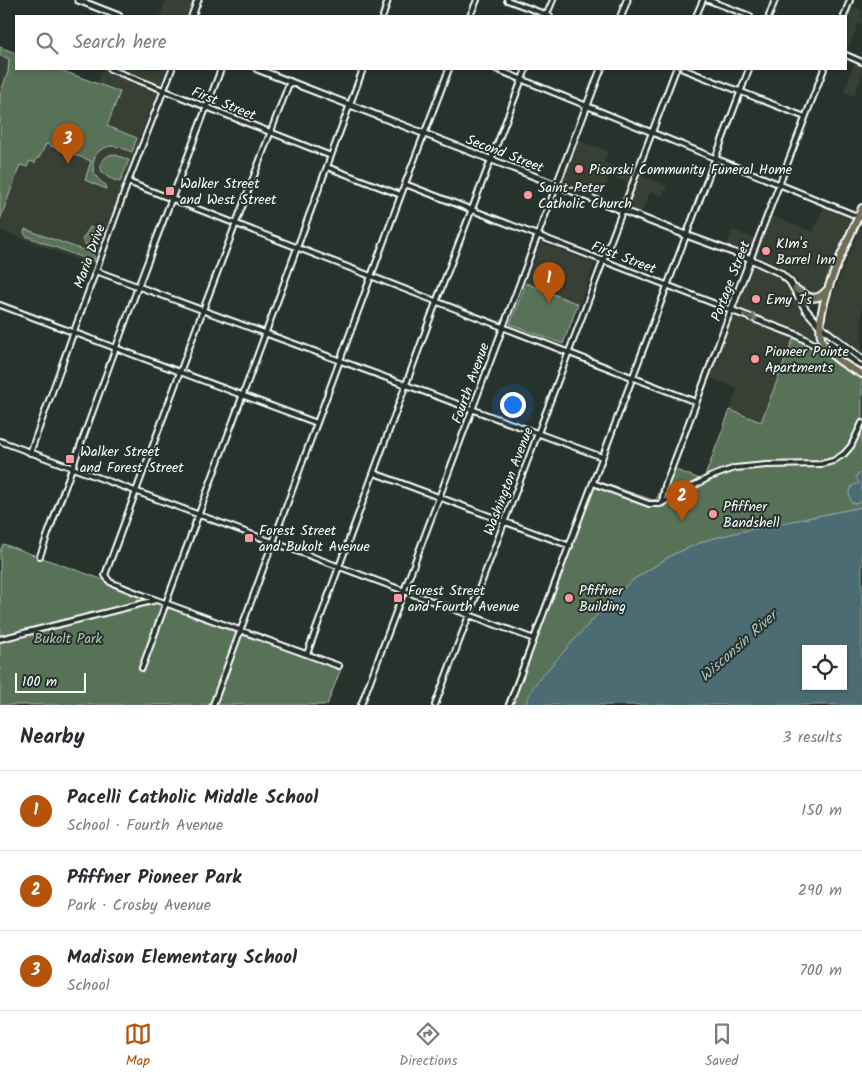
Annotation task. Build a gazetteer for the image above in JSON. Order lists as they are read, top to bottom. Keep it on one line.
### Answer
{"streets":{"street":["First Street","Second Street","Maria Drive","Portage Street","Fourth Avenue","Washington Avenue"]},"crossings":[["First Street","Maria Drive"],["First Street","Portage Street"],["First Street","Fourth Avenue"],["First Street","Washington Avenue"],["Second Street","Portage Street"],["Second Street","Fourth Avenue"],["Second Street","Washington Avenue"]],"water":["Wisconsin River"],"parks":["Bukolt Park"],"places":{"other":["Pisarski Community Funeral Home","Saint Peter Catholic Church","KIm's Barrel Inn","Emy J's","Pioneer Pointe Apartments","Pfiffner Bandshell","Pfiffner Building"],"transit":["Walker Street and West Street","Walker Street and Forest Street","Forest Street and Bukolt Avenue","Forest Street and Fourth Avenue"]},"scale_bar":"100 m","page":{"search":"Search here","pins":["3","1","2"],"scale":"100 m","heading":["Nearby","3 results"],"list":[{"mark":"1","name":"Pacelli Catholic Middle School","note":"School · Fourth Avenue","value":"150 m"},{"mark":"2","name":"Pfiffner Pioneer Park","note":"Park · Crosby Avenue","value":"290 m"},{"mark":"3","name":"Madison Elementary School","note":"School","value":"700 m"}],"nav":["Map","Directions","Saved"]}}
